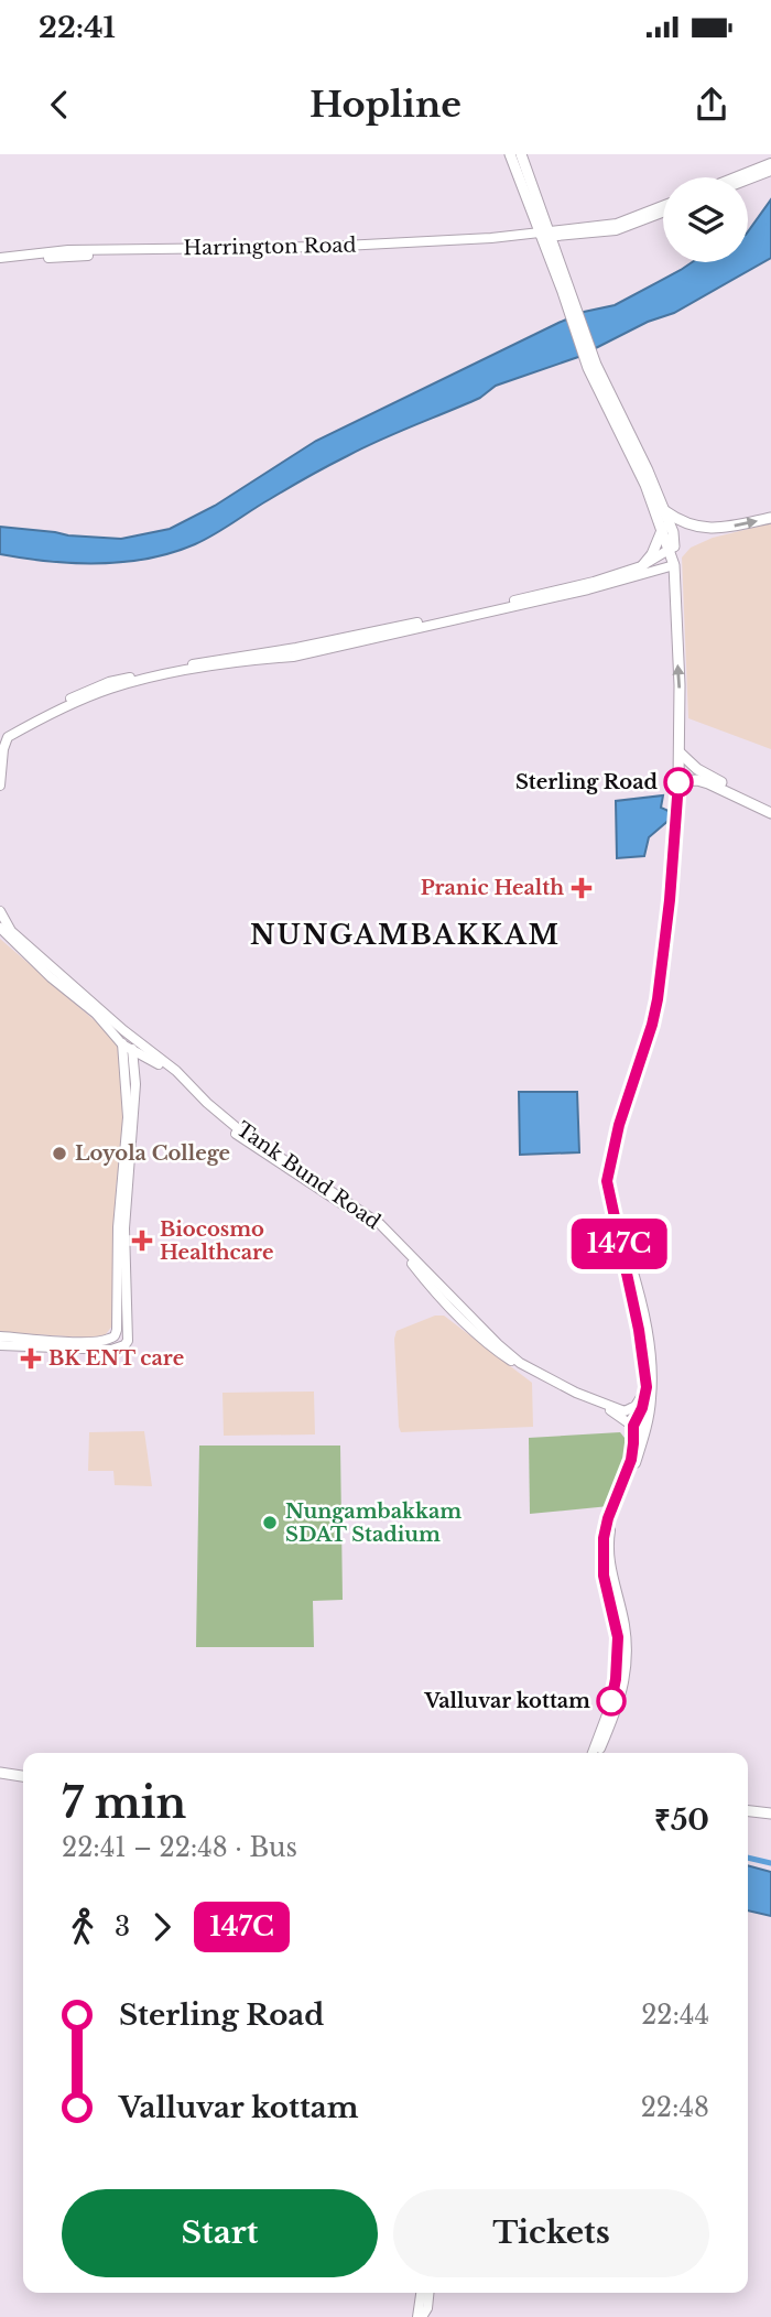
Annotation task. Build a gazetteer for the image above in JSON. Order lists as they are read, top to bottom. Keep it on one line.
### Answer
{"streets":{"main road":["Harrington Road","Tank Bund Road"]},"districts":["NUNGAMBAKKAM"],"places":{"other":["Sterling Road","Loyola College","Nungambakkam SDAT Stadium","Valluvar kottam"],"health":["Pranic Health","Biocosmo Healthcare","BK ENT care"]},"lines":["bus line 147C"],"page":{"status":"22:41","header":"Hopline","on_map":"147C","heading":["7 min","22:41 – 22:48 · Bus","₹50"],"legs":["3","147C"],"list":[{"name":"Sterling Road","value":"22:44"},{"name":"Valluvar kottam","value":"22:48"}],"buttons":["Start","Tickets"]}}
